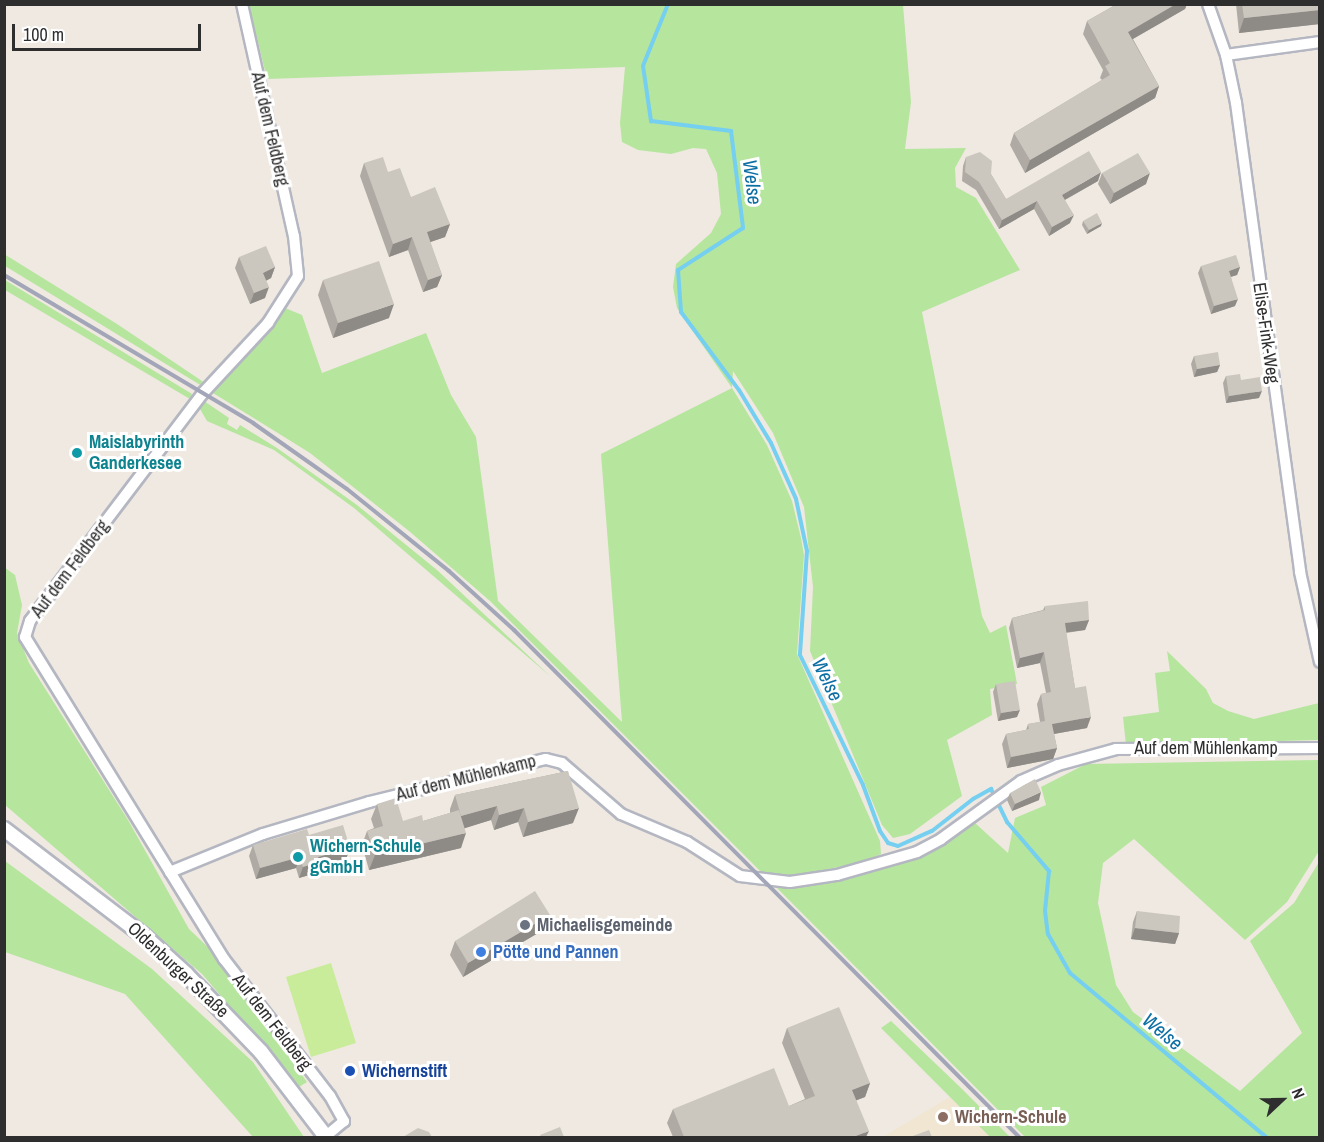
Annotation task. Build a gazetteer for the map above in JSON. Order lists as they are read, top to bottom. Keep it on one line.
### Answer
{"streets":{"main road":["Oldenburger Straße"],"street":["Auf dem Feldberg","Elise-Fink-Weg","Auf dem Mühlenkamp"]},"crossings":[["Auf dem Feldberg","Auf dem Mühlenkamp"],["Auf dem Feldberg","Oldenburger Straße"]],"water":["Welse"],"places":["Maislabyrinth Ganderkesee","Wichern-Schule gGmbH","Michaelisgemeinde","Pötte und Pannen","Wichernstift","Wichern-Schule"],"scale_bar":"100 m","north":"right"}
